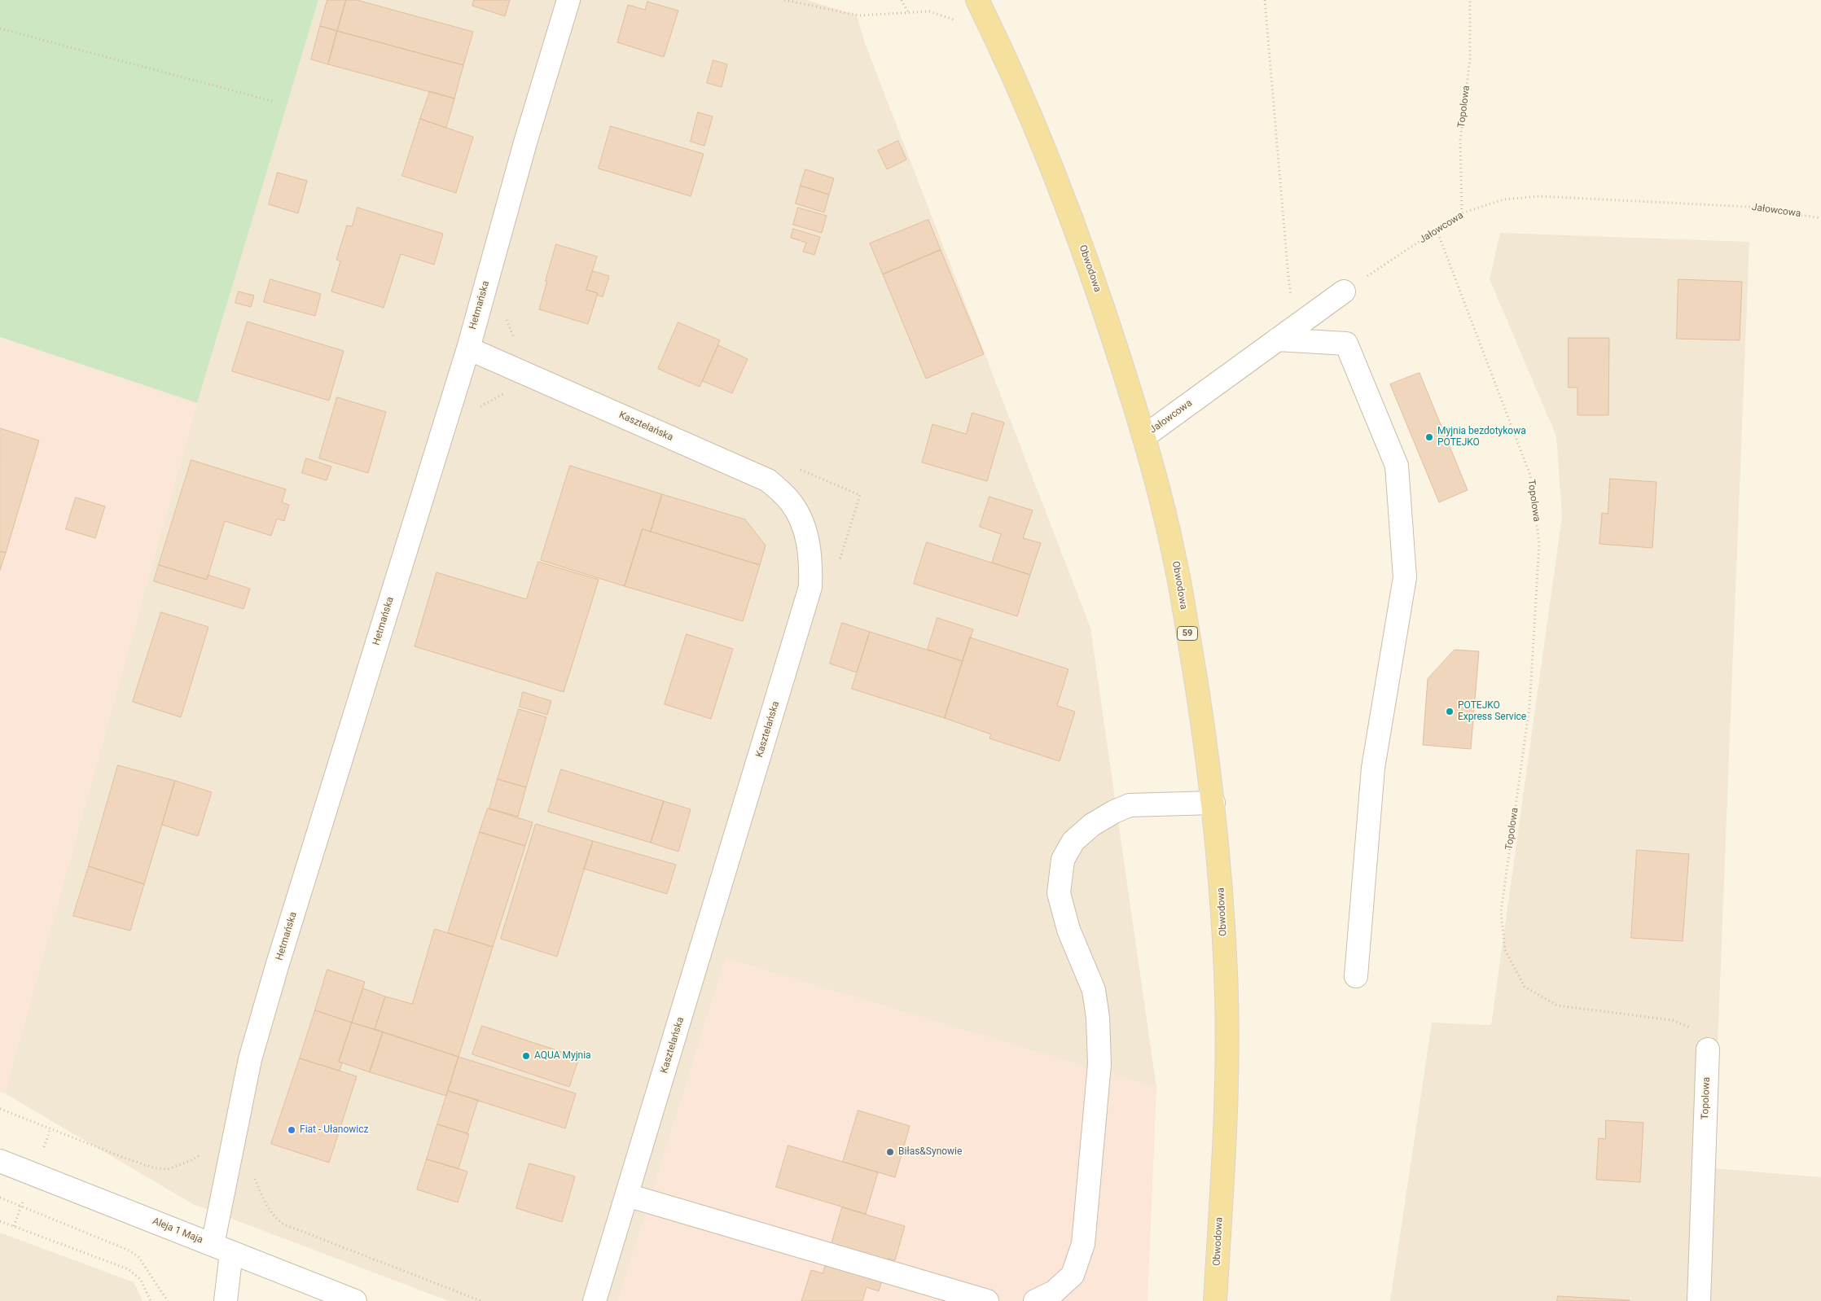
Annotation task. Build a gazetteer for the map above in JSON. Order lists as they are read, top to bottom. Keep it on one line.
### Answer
{"streets":{"main road":["Obwodowa","59"],"street":["Topolowa","Jałowcowa","Hetmańska","Kasztelańska","Aleja 1 Maja"]},"crossings":[["Topolowa","Jałowcowa"],["Jałowcowa","Obwodowa"],["Hetmańska","Kasztelańska"],["Hetmańska","Aleja 1 Maja"]],"places":["Myjnia bezdotykowa POTEJKO","POTEJKO Express Service","AQUA Myjnia","Fiat - Ułanowicz","Biłas&Synowie"]}
